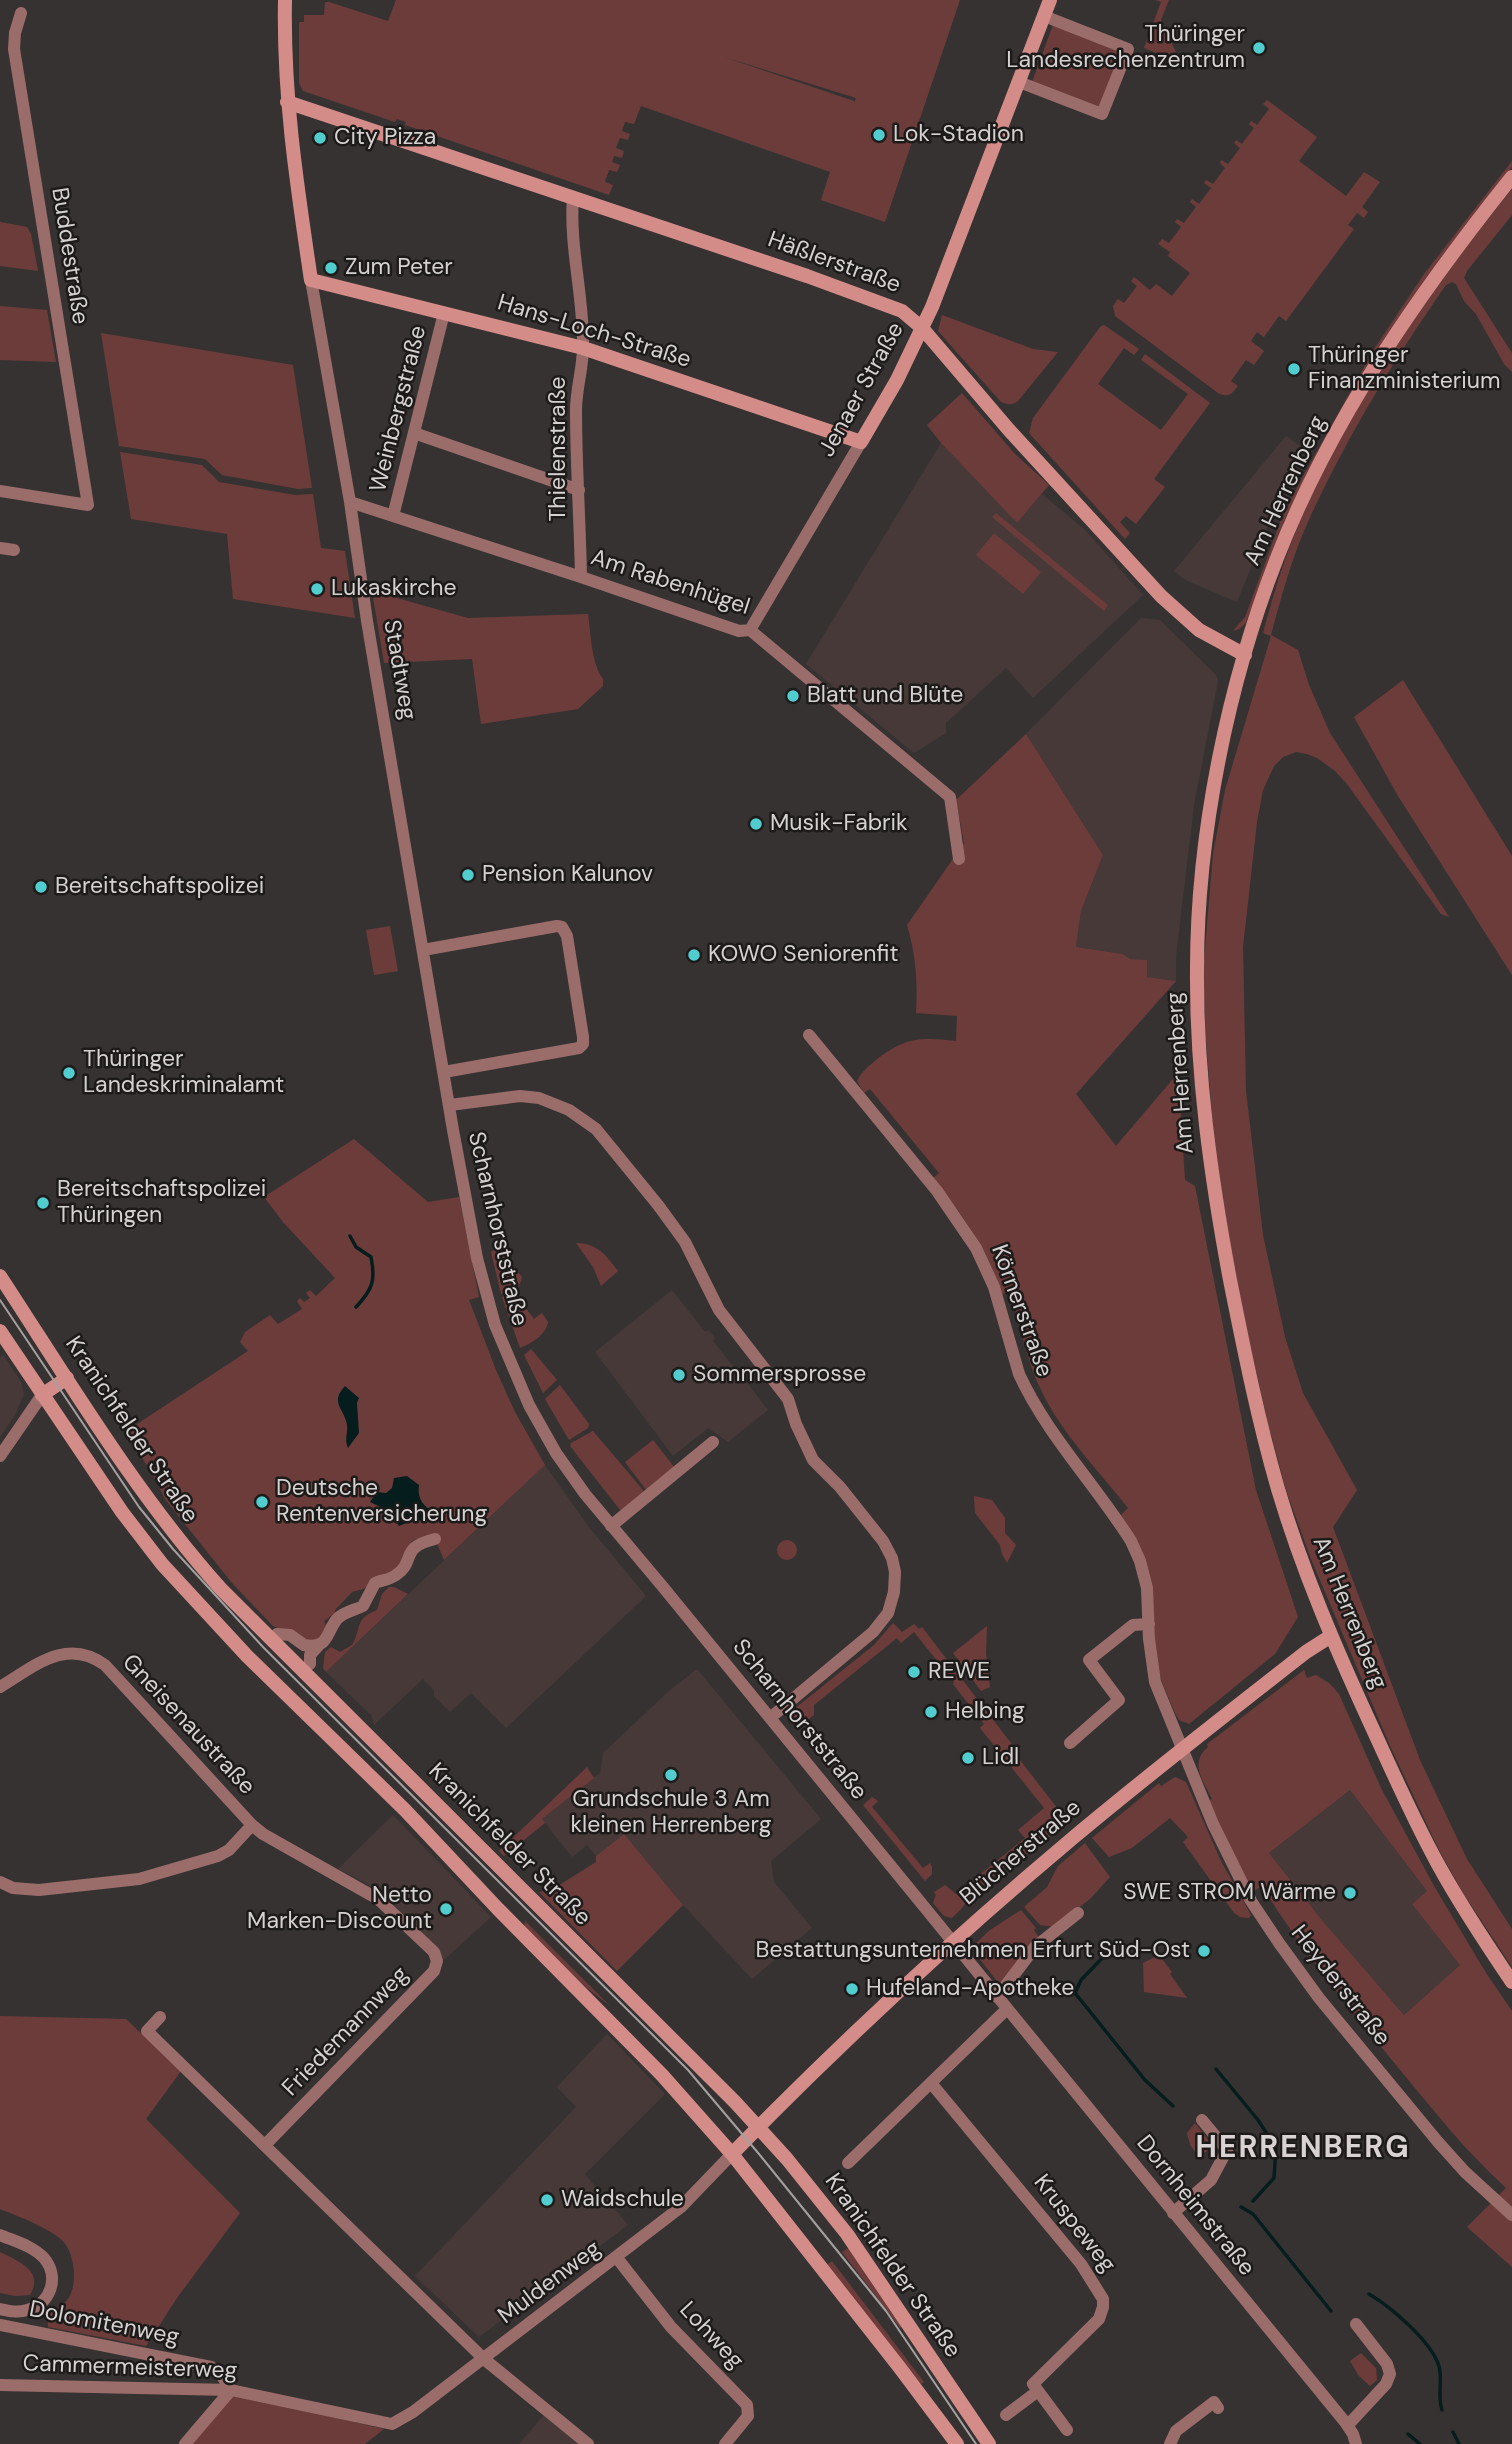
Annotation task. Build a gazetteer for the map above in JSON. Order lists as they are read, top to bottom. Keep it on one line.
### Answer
{"streets":{"main road":["Häßlerstraße","Hans-Loch-Straße","Jenaer Straße","Am Herrenberg","Stadtweg","Kranichfelder Straße","Blücherstraße"],"street":["Buddestraße","Weinbergstraße","Thielenstraße","Am Rabenhügel","Scharnhorststraße","Körnerstraße","Gneisenaustraße","Heyderstraße","Friedemannweg","Dornheimstraße","Kruspeweg","Muldenweg","Dolomitenweg","Lohweg","Cammermeisterweg"]},"crossings":[["Häßlerstraße","Jenaer Straße"],["Häßlerstraße","Thielenstraße"],["Häßlerstraße","Am Herrenberg"],["Häßlerstraße","Stadtweg"],["Hans-Loch-Straße","Jenaer Straße"],["Hans-Loch-Straße","Weinbergstraße"],["Hans-Loch-Straße","Thielenstraße"],["Hans-Loch-Straße","Stadtweg"],["Jenaer Straße","Am Rabenhügel"],["Weinbergstraße","Am Rabenhügel"],["Thielenstraße","Am Rabenhügel"],["Am Herrenberg","Blücherstraße"],["Am Rabenhügel","Stadtweg"],["Stadtweg","Scharnhorststraße"],["Scharnhorststraße","Blücherstraße"],["Scharnhorststraße","Dornheimstraße"],["Körnerstraße","Blücherstraße"],["Körnerstraße","Heyderstraße"],["Kranichfelder Straße","Blücherstraße"],["Gneisenaustraße","Friedemannweg"],["Blücherstraße","Heyderstraße"],["Blücherstraße","Dornheimstraße"],["Blücherstraße","Muldenweg"],["Muldenweg","Lohweg"],["Muldenweg","Cammermeisterweg"],["Dolomitenweg","Cammermeisterweg"]],"districts":["HERRENBERG"],"places":["Thüringer Landesrechenzentrum","Lok-Stadion","City Pizza","Zum Peter","Thüringer Finanzministerium","Lukaskirche","Blatt und Blüte","Musik-Fabrik","Pension Kalunov","Bereitschaftspolizei","KOWO Seniorenfit","Thüringer Landeskriminalamt","Bereitschaftspolizei Thüringen","Sommersprosse","Deutsche Rentenversicherung","REWE","Helbing","Lidl","Grundschule 3 Am kleinen Herrenberg","SWE STROM Wärme","Netto Marken-Discount","Bestattungsunternehmen Erfurt Süd-Ost","Hufeland-Apotheke","Waidschule"]}
